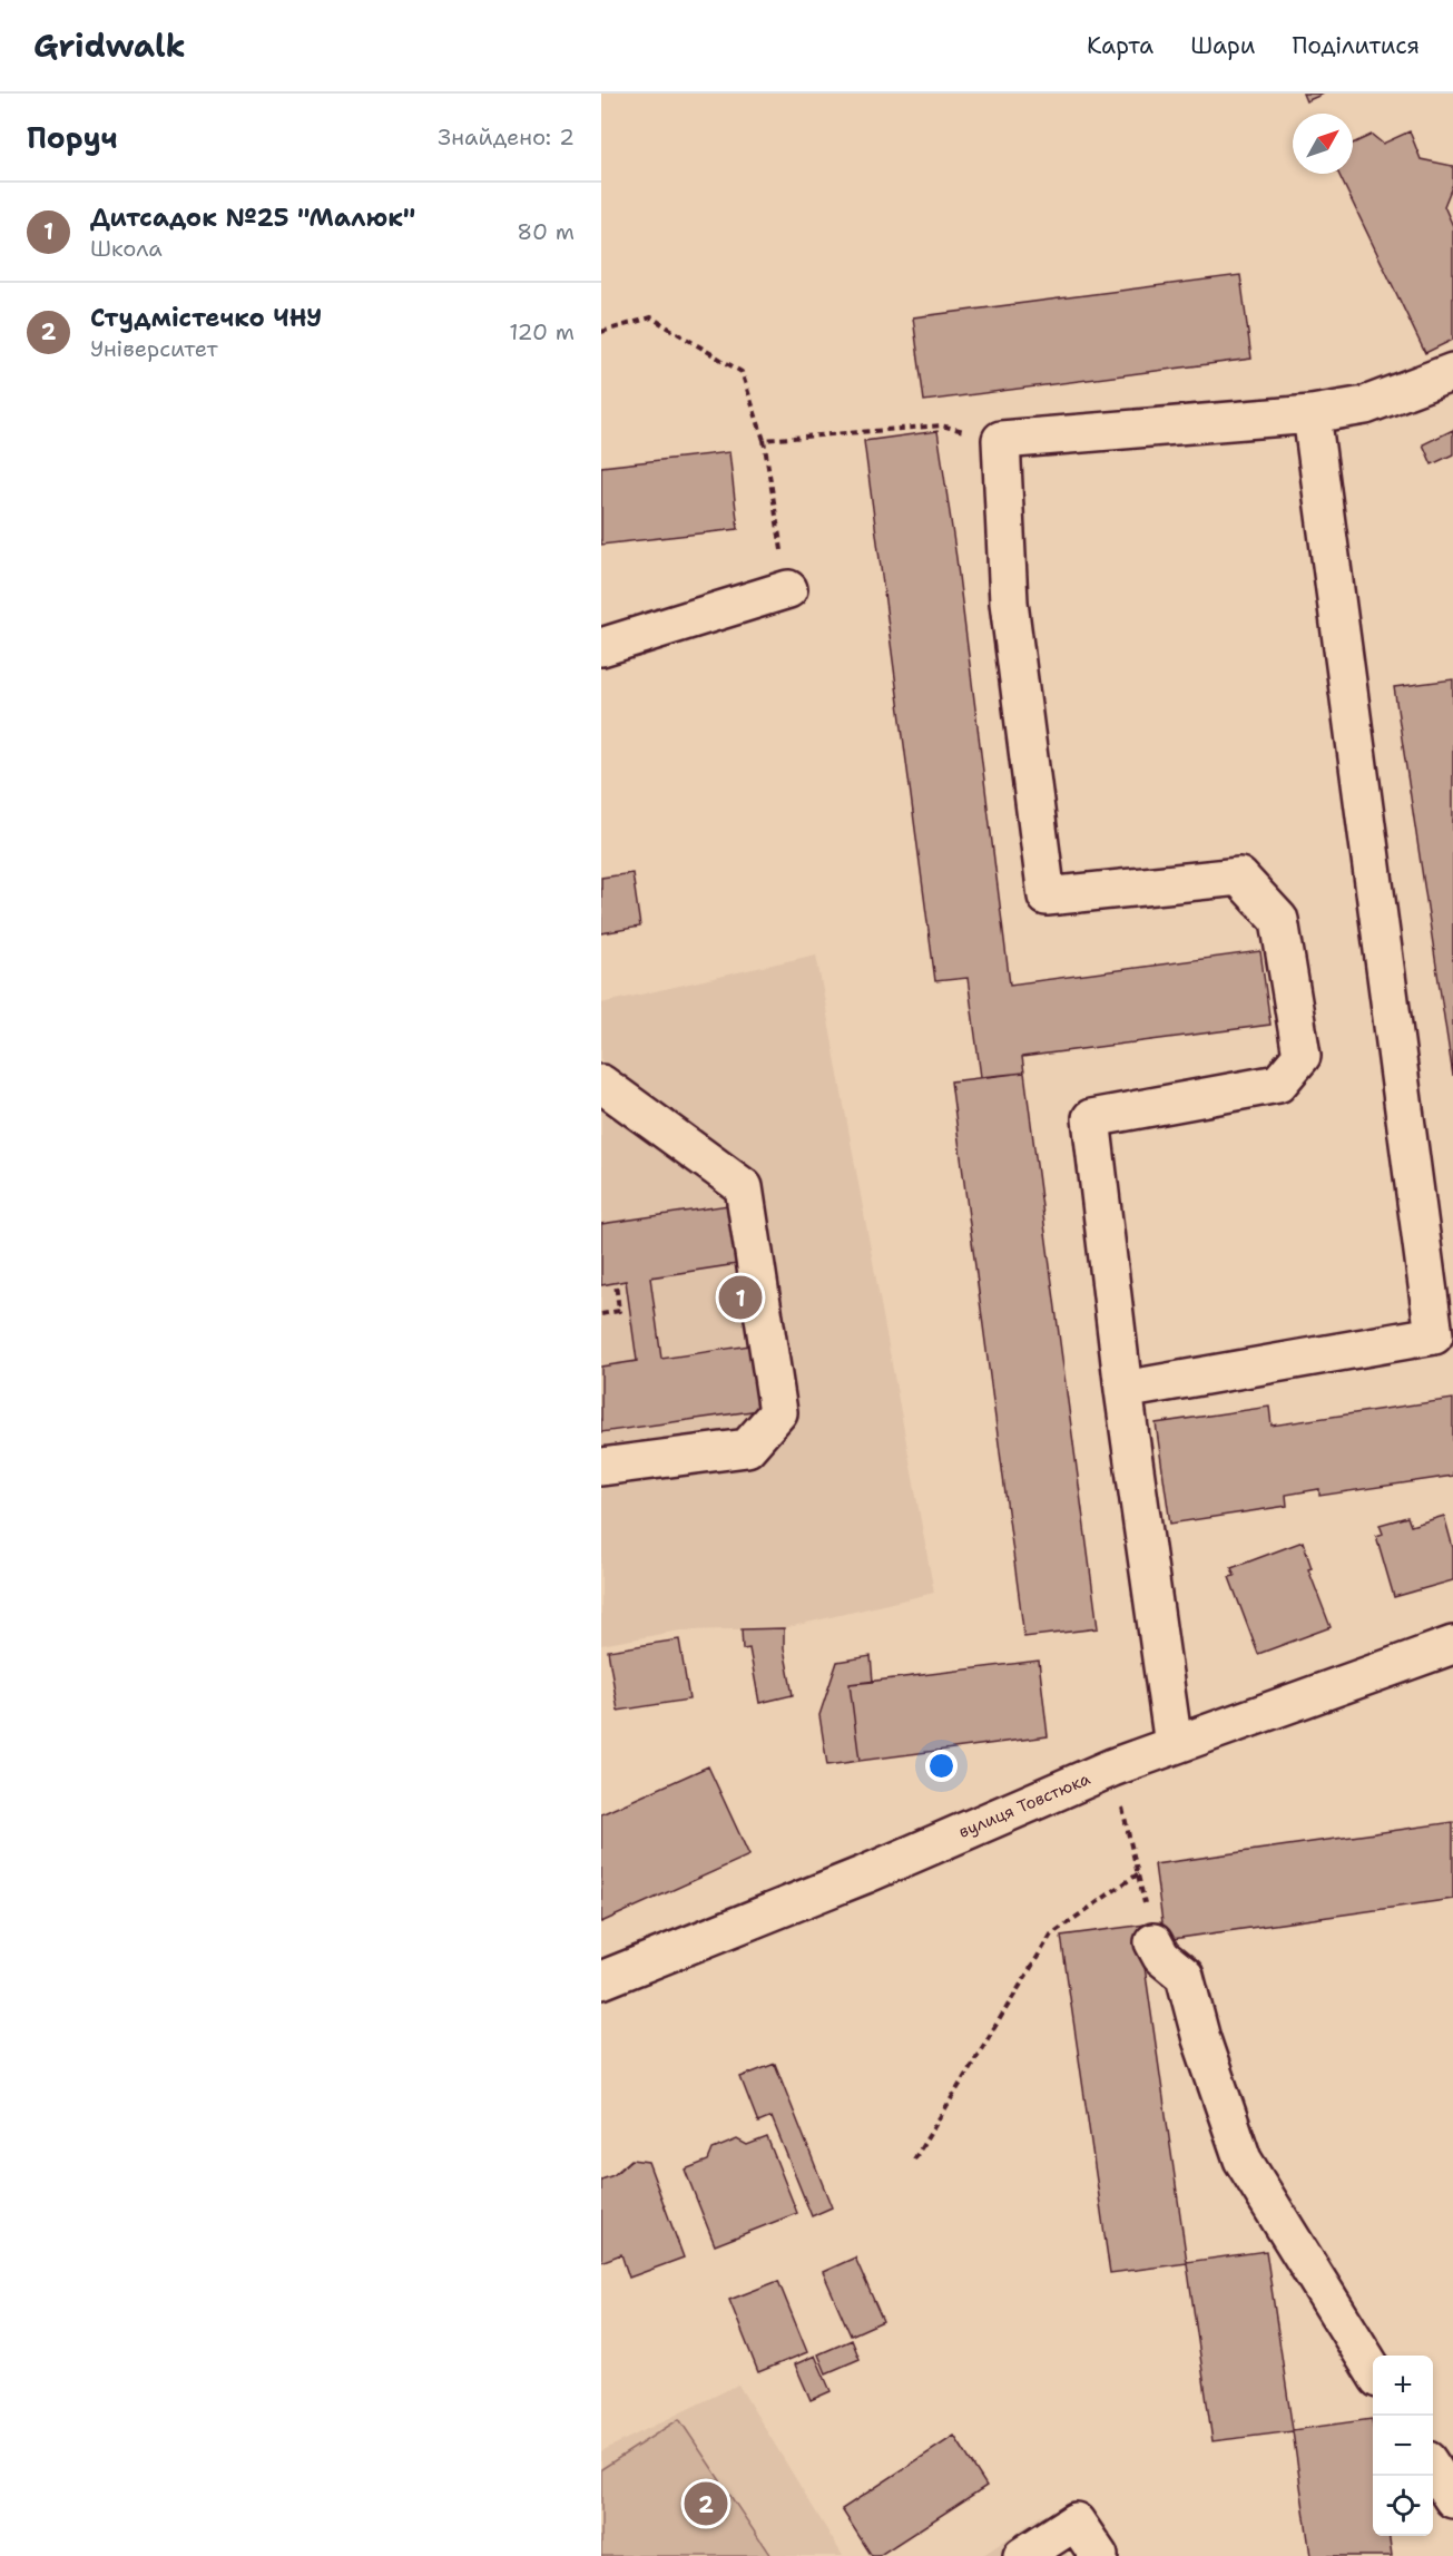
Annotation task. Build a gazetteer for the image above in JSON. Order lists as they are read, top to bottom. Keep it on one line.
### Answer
{"streets":{"street":["вулиця Товстюка"]},"north":"top right","page":{"header":"Gridwalk","nav":["Карта","Шари","Поділитися"],"heading":["Поруч","Знайдено: 2"],"list":[{"mark":"1","name":"Дитсадок №25 \"Малюк\"","note":"Школа","value":"80 m"},{"mark":"2","name":"Студмістечко ЧНУ","note":"Університет","value":"120 m"}],"pins":["1","2"],"map_buttons":["+","−"]}}
